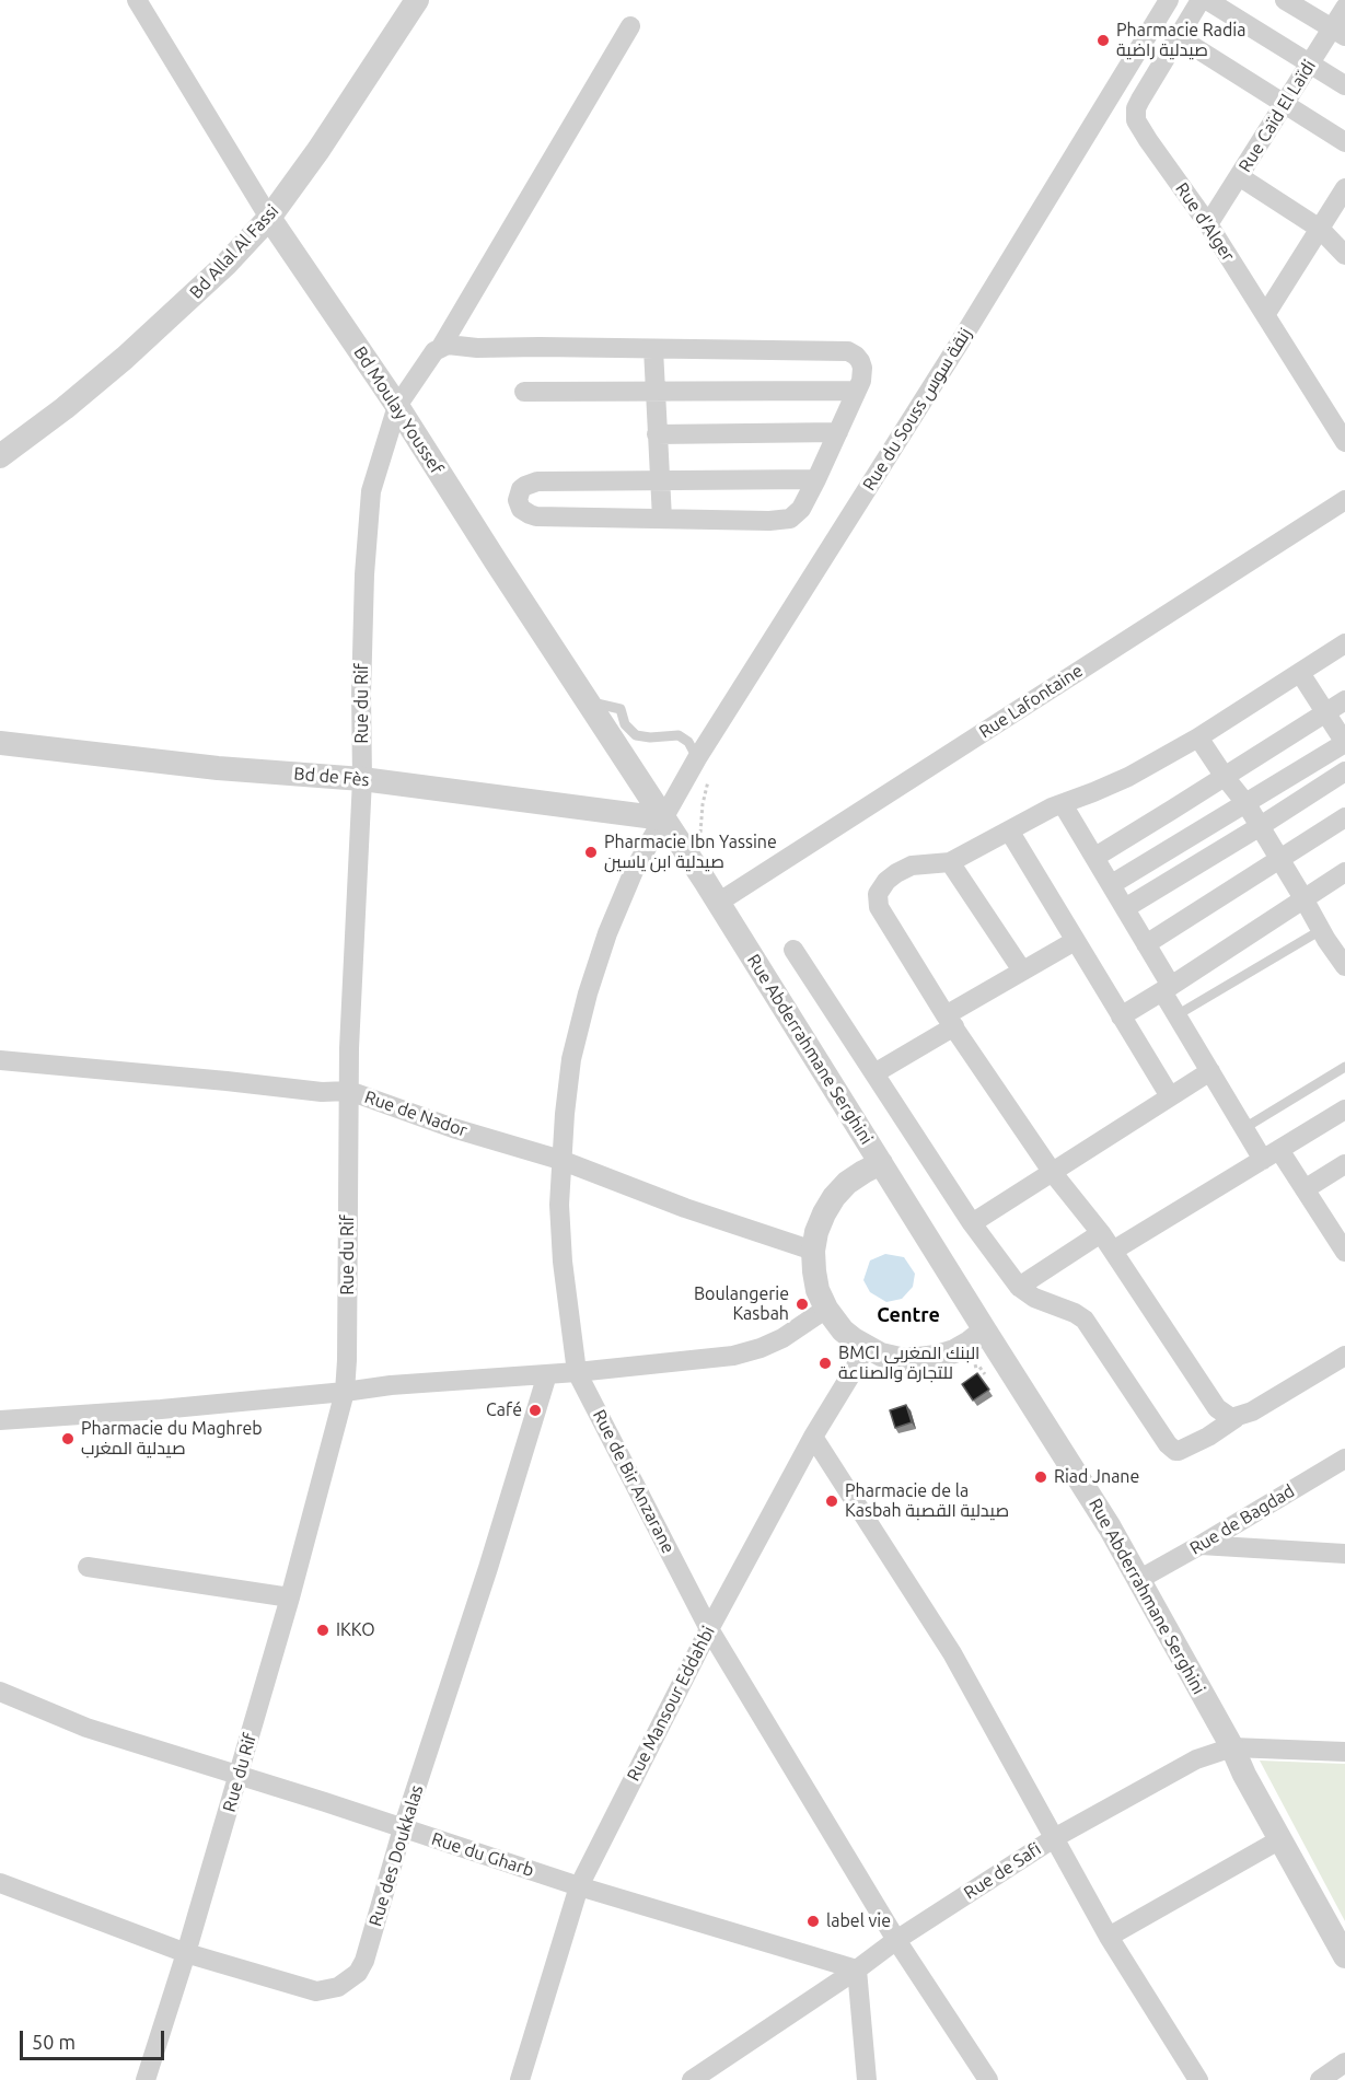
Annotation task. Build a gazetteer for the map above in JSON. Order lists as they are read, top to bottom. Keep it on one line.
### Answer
{"streets":{"street":["Rue Caïd El Laïdi","Rue d'Alger","Bd Allal Al Fassi","Rue du Souss زنقة سوس","Bd Moulay Youssef","Rue Lafontaine","Rue du Rif","Bd de Fès","Rue Abderrahmane Serghini","Rue de Nador","Rue de Bir Anzarane","Rue de Bagdad","Rue Mansour Eddahbi","Rue du Gharb","Rue des Doukkalas","Rue de Safi"]},"crossings":[["Rue Caïd El Laïdi","Rue d'Alger"],["Bd Allal Al Fassi","Bd Moulay Youssef"],["Rue du Souss زنقة سوس","Bd Moulay Youssef"],["Rue du Souss زنقة سوس","Bd de Fès"],["Rue du Souss زنقة سوس","Rue Abderrahmane Serghini"],["Rue du Souss زنقة سوس","Rue de Bir Anzarane"],["Bd Moulay Youssef","Rue du Rif"],["Bd Moulay Youssef","Bd de Fès"],["Bd Moulay Youssef","Rue Abderrahmane Serghini"],["Bd Moulay Youssef","Rue de Bir Anzarane"],["Rue Lafontaine","Rue Abderrahmane Serghini"],["Rue du Rif","Bd de Fès"],["Rue du Rif","Rue de Nador"],["Rue du Rif","Rue du Gharb"],["Rue du Rif","Rue des Doukkalas"],["Bd de Fès","Rue Abderrahmane Serghini"],["Bd de Fès","Rue de Bir Anzarane"],["Rue Abderrahmane Serghini","Rue de Nador"],["Rue Abderrahmane Serghini","Rue de Bir Anzarane"],["Rue Abderrahmane Serghini","Rue de Bagdad"],["Rue Abderrahmane Serghini","Rue Mansour Eddahbi"],["Rue Abderrahmane Serghini","Rue de Safi"],["Rue de Nador","Rue de Bir Anzarane"],["Rue de Bir Anzarane","Rue Mansour Eddahbi"],["Rue de Bir Anzarane","Rue de Safi"],["Rue Mansour Eddahbi","Rue du Gharb"],["Rue du Gharb","Rue des Doukkalas"],["Rue du Gharb","Rue de Safi"]],"districts":["Centre"],"places":["Pharmacie Radia صيدلية راضية","Pharmacie Ibn Yassine صيدلية ابن ياسين","Boulangerie Kasbah","BMCI البنك المغربي للتجارة والصناعة","Café","Pharmacie du Maghreb صيدلية المغرب","Riad Jnane","Pharmacie de la Kasbah صيدلية القصبة","IKKO","label vie"],"scale_bar":"50 m"}
